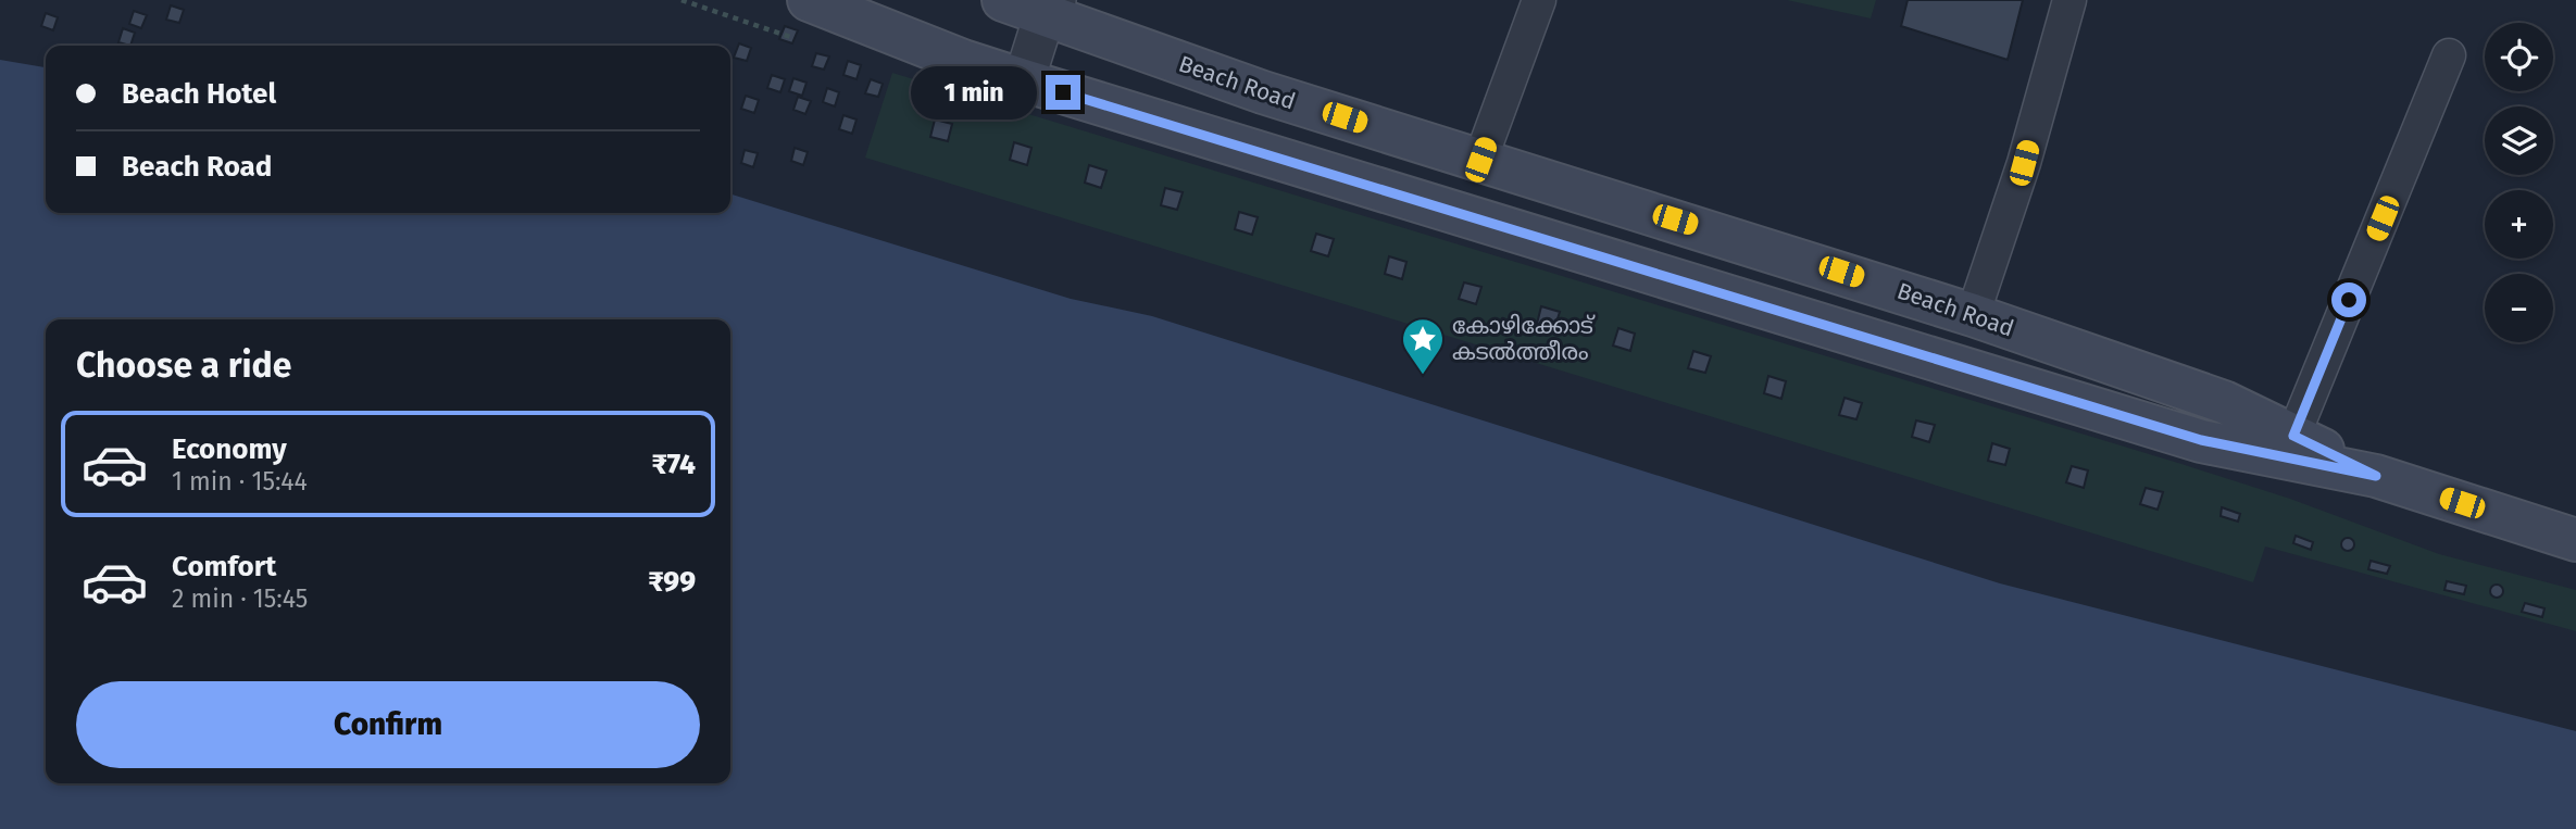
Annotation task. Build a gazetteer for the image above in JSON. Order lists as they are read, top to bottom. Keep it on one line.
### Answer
{"streets":{"main road":["Beach Road"]},"places":{"place":["കോഴിക്കോട് കടൽത്തീരം"]},"page":{"map_buttons":["+","−"],"banner":["Beach Hotel","Beach Road"],"bubble":"1 min","heading":"Choose a ride","list":[{"name":"Economy","note":"1 min · 15:44","value":"₹74"},{"name":"Comfort","note":"2 min · 15:45","value":"₹99"}],"buttons":"Confirm"}}
